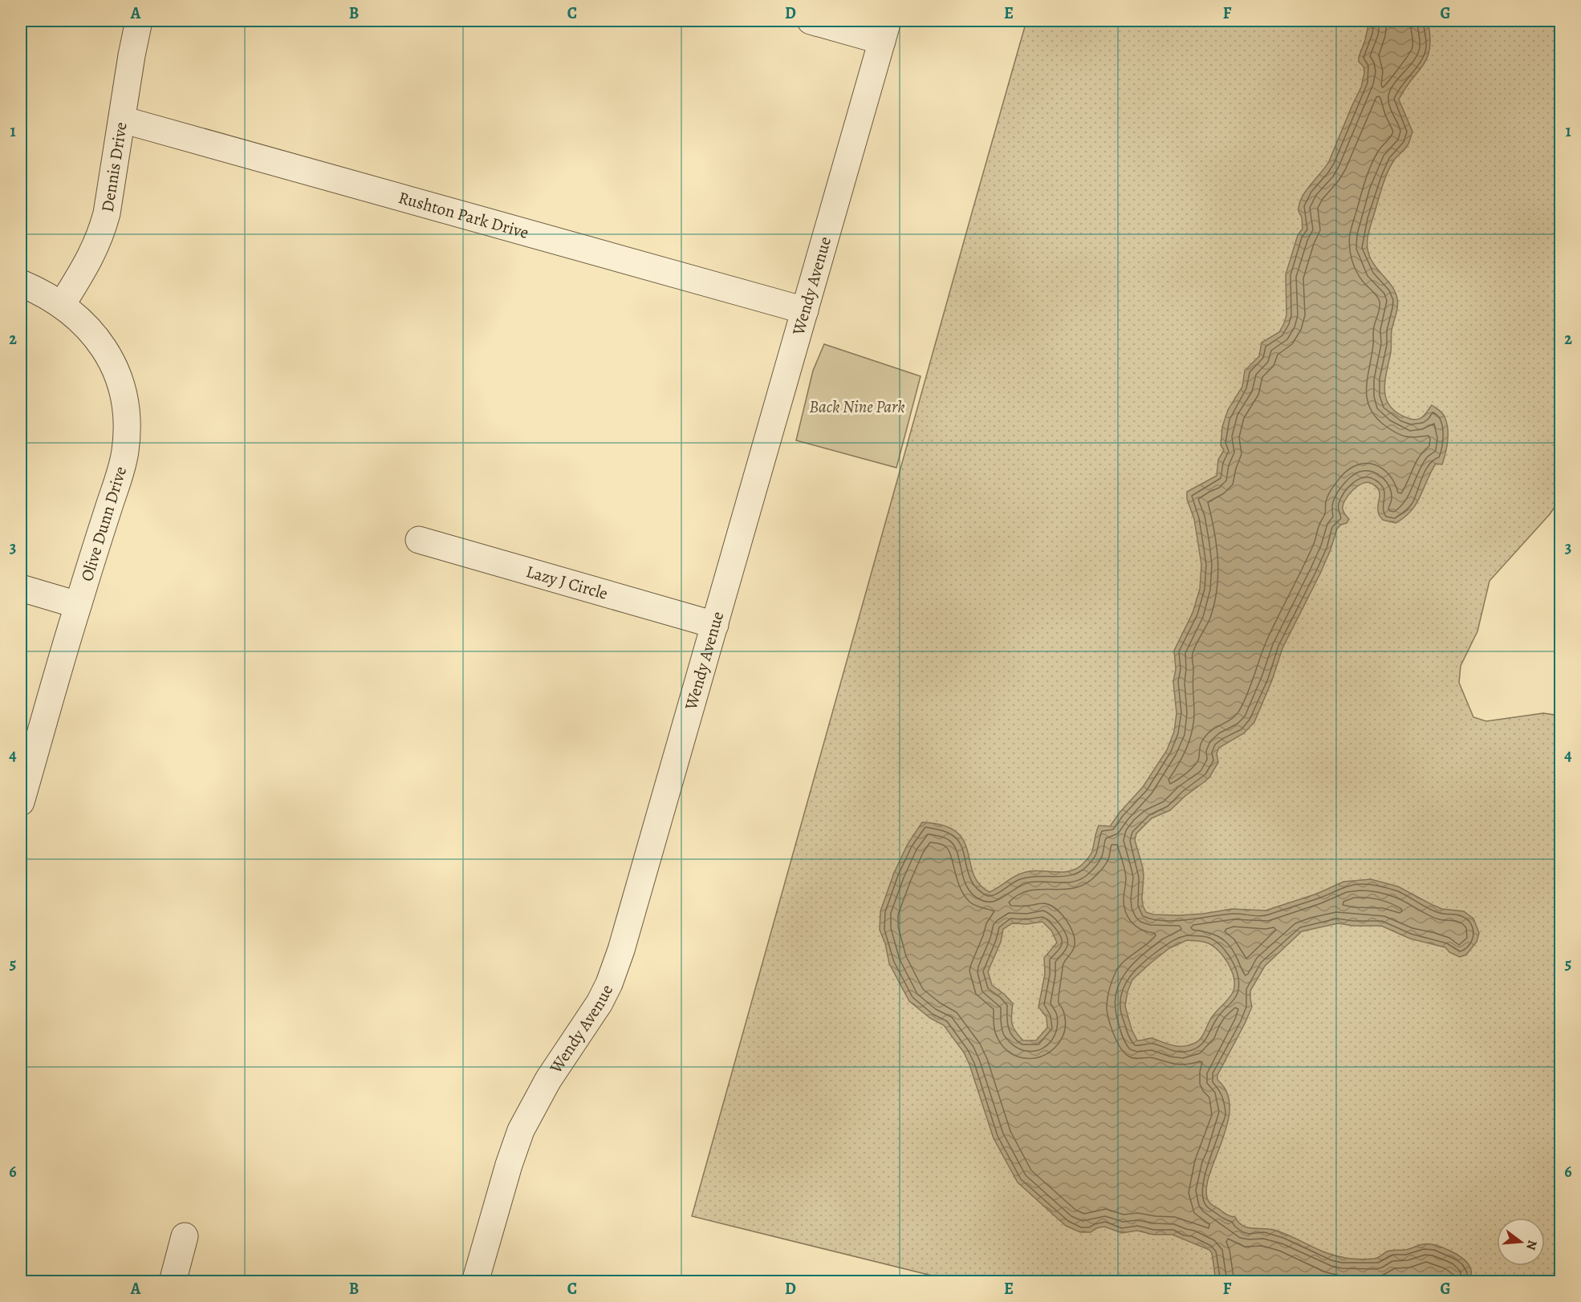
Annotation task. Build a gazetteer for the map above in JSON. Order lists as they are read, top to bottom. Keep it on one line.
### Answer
{"streets":{"street":["Dennis Drive","Rushton Park Drive","Wendy Avenue","Olive Dunn Drive","Lazy J Circle"]},"crossings":[["Dennis Drive","Rushton Park Drive"],["Dennis Drive","Olive Dunn Drive"],["Rushton Park Drive","Wendy Avenue"],["Wendy Avenue","Lazy J Circle"]],"parks":["Back Nine Park"],"north":"right","grid":{"columns":["A","B","C","D","E","F","G"],"rows":["1","2","3","4","5","6"]}}
